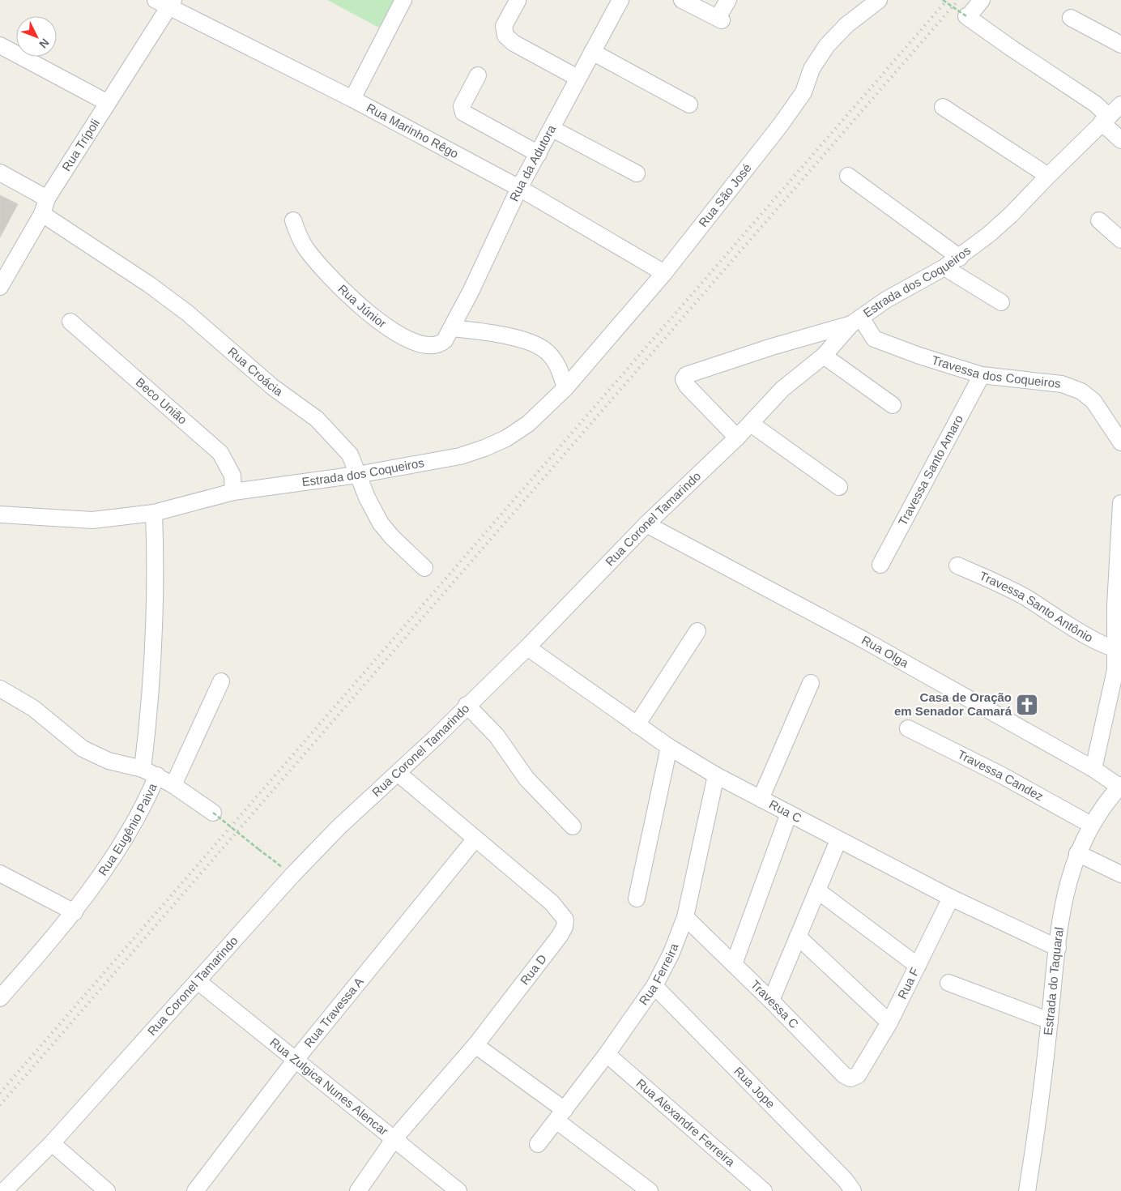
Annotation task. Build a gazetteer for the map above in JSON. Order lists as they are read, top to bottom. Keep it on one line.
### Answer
{"streets":{"street":["Rua Marinho Rêgo","Rua Trípoli","Rua da Adutora","Rua São José","Estrada dos Coqueiros","Rua Júnior","Rua Croácia","Travessa dos Coqueiros","Beco União","Travessa Santo Amaro","Rua Coronel Tamarindo","Travessa Santo Antônio","Rua Olga","Travessa Candez","Rua C","Rua Eugênio Paiva","Rua D","Rua Ferreira","Estrada do Taquaral","Rua F","Travessa C","Rua Travessa A","Rua Zulgica Nunes Alencar","Rua Jope","Rua Alexandre Ferreira"]},"crossings":[["Rua Marinho Rêgo","Rua Trípoli"],["Rua Marinho Rêgo","Rua da Adutora"],["Rua Marinho Rêgo","Rua São José"],["Rua Trípoli","Rua Croácia"],["Rua da Adutora","Rua Júnior"],["Rua São José","Estrada dos Coqueiros"],["Estrada dos Coqueiros","Rua Croácia"],["Estrada dos Coqueiros","Travessa dos Coqueiros"],["Estrada dos Coqueiros","Beco União"],["Estrada dos Coqueiros","Rua Coronel Tamarindo"],["Estrada dos Coqueiros","Rua Eugênio Paiva"],["Travessa dos Coqueiros","Travessa Santo Amaro"],["Travessa dos Coqueiros","Rua Coronel Tamarindo"],["Rua Coronel Tamarindo","Rua Olga"],["Rua Coronel Tamarindo","Rua C"],["Rua Coronel Tamarindo","Rua D"],["Rua Coronel Tamarindo","Rua Zulgica Nunes Alencar"],["Rua Olga","Estrada do Taquaral"],["Travessa Candez","Estrada do Taquaral"],["Rua C","Rua Ferreira"],["Rua C","Estrada do Taquaral"],["Rua C","Rua F"],["Rua D","Rua Travessa A"],["Rua D","Rua Zulgica Nunes Alencar"],["Rua Ferreira","Travessa C"],["Rua Ferreira","Rua Jope"],["Rua Ferreira","Rua Alexandre Ferreira"],["Rua F","Travessa C"],["Rua Travessa A","Rua Zulgica Nunes Alencar"]],"places":{"church":["Casa de Oração em Senador Camará"]},"north":"bottom right"}
